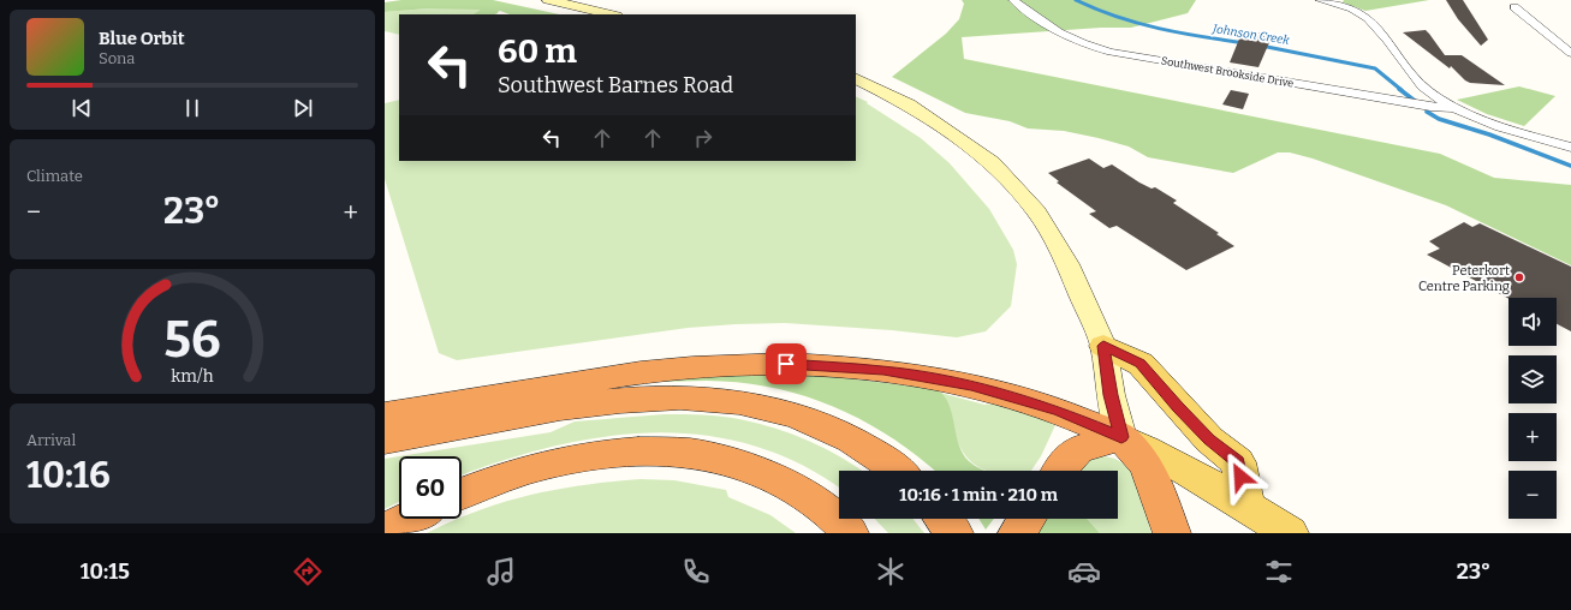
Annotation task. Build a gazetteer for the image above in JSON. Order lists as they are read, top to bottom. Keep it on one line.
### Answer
{"streets":{"street":["Southwest Brookside Drive"]},"water":["Johnson Creek"],"places":["Peterkort Centre Parking"],"page":{"turn":["60 m","Southwest Barnes Road"],"song":["Blue Orbit","Sona"],"tile":["Climate",["Arrival","10:16"]],"heat":["−","23°","+"],"map_buttons":["+","−"],"limit":"60","trip":"10:16 · 1 min · 210 m","tabs":["10:15","23°"],"gauge":["56","km/h"]}}
